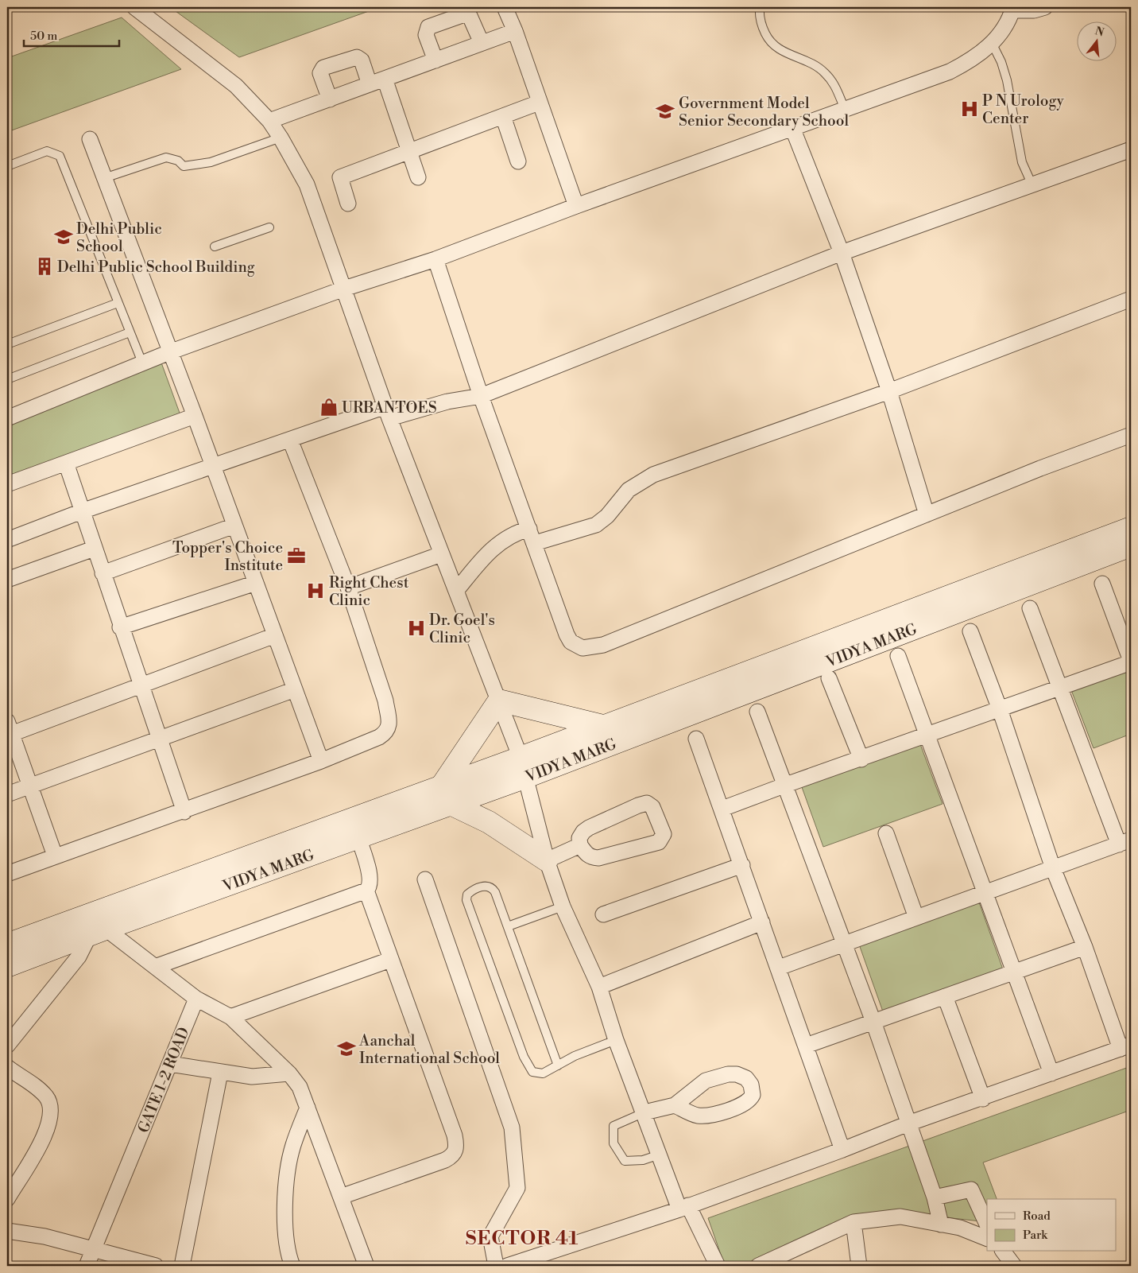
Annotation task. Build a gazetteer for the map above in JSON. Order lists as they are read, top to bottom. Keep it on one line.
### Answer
{"streets":{"main road":["VIDYA MARG"],"street":["GATE 1-2 ROAD"]},"districts":["SECTOR 41"],"places":{"hospital":["P N Urology Center","Right Chest Clinic","Dr. Goel's Clinic"],"school or university":["Government Model Senior Secondary School","Delhi Public School","Aanchal International School"],"building":["Delhi Public School Building"],"shop":["URBANTOES"],"office":["Topper's Choice Institute"]},"legend":["Road","Park"],"scale_bar":"50 m","north":"top"}
